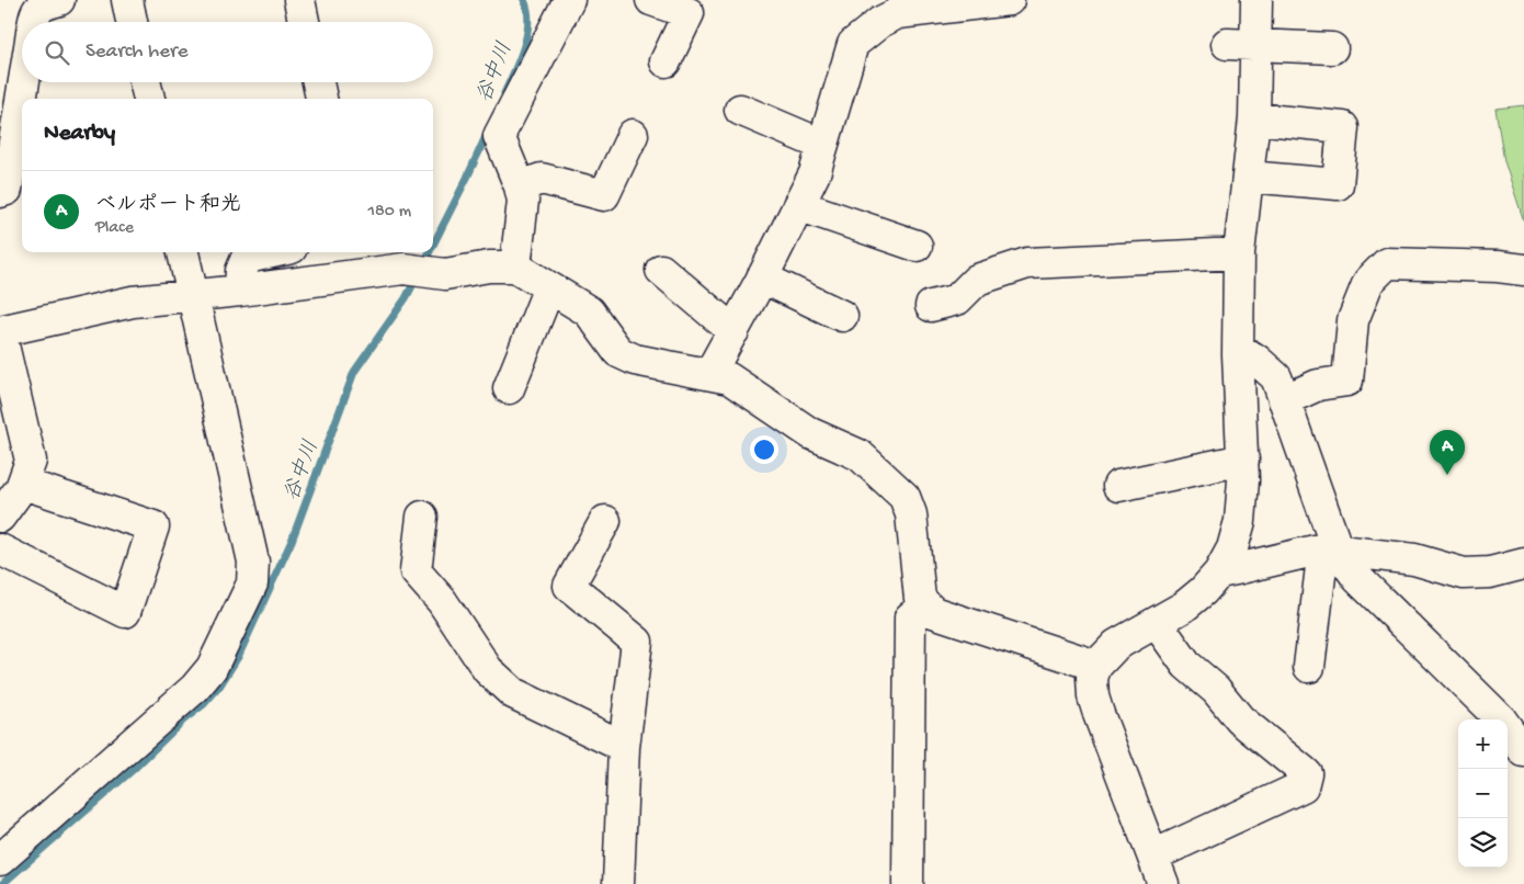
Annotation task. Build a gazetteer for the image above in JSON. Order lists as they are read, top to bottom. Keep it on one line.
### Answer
{"water":["谷中川"],"page":{"search":"Search here","heading":"Nearby","list":[{"mark":"A","name":"ベルポート和光","note":"Place","value":"180 m"}],"pins":"A","map_buttons":["+","−"]}}
